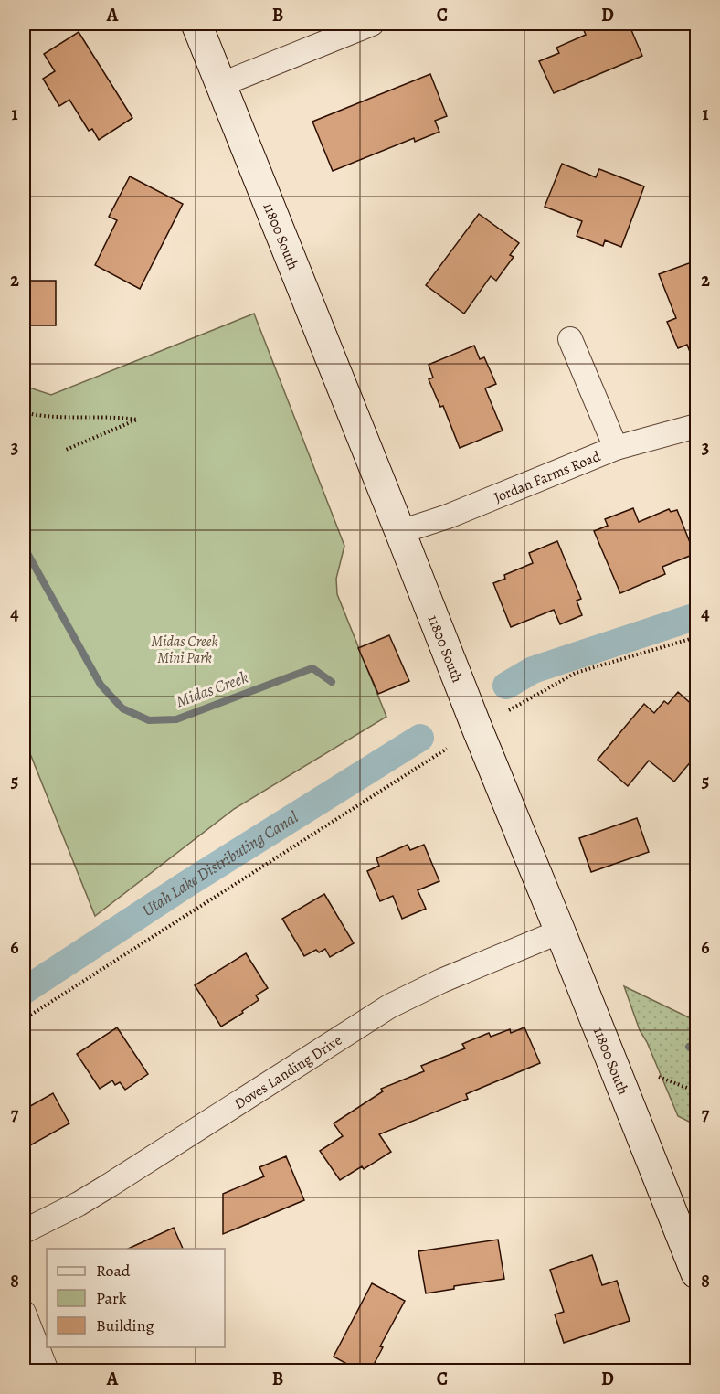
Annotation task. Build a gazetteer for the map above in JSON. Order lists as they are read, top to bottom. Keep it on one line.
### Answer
{"streets":{"main road":["11800 South"],"street":["Jordan Farms Road","Doves Landing Drive"]},"crossings":[["11800 South","Jordan Farms Road"],["11800 South","Doves Landing Drive"]],"water":["Midas Creek","Utah Lake Distributing Canal"],"parks":["Midas Creek Mini Park"],"legend":["Road","Park","Building"],"grid":{"columns":["A","B","C","D"],"rows":["1","2","3","4","5","6","7","8"]}}
